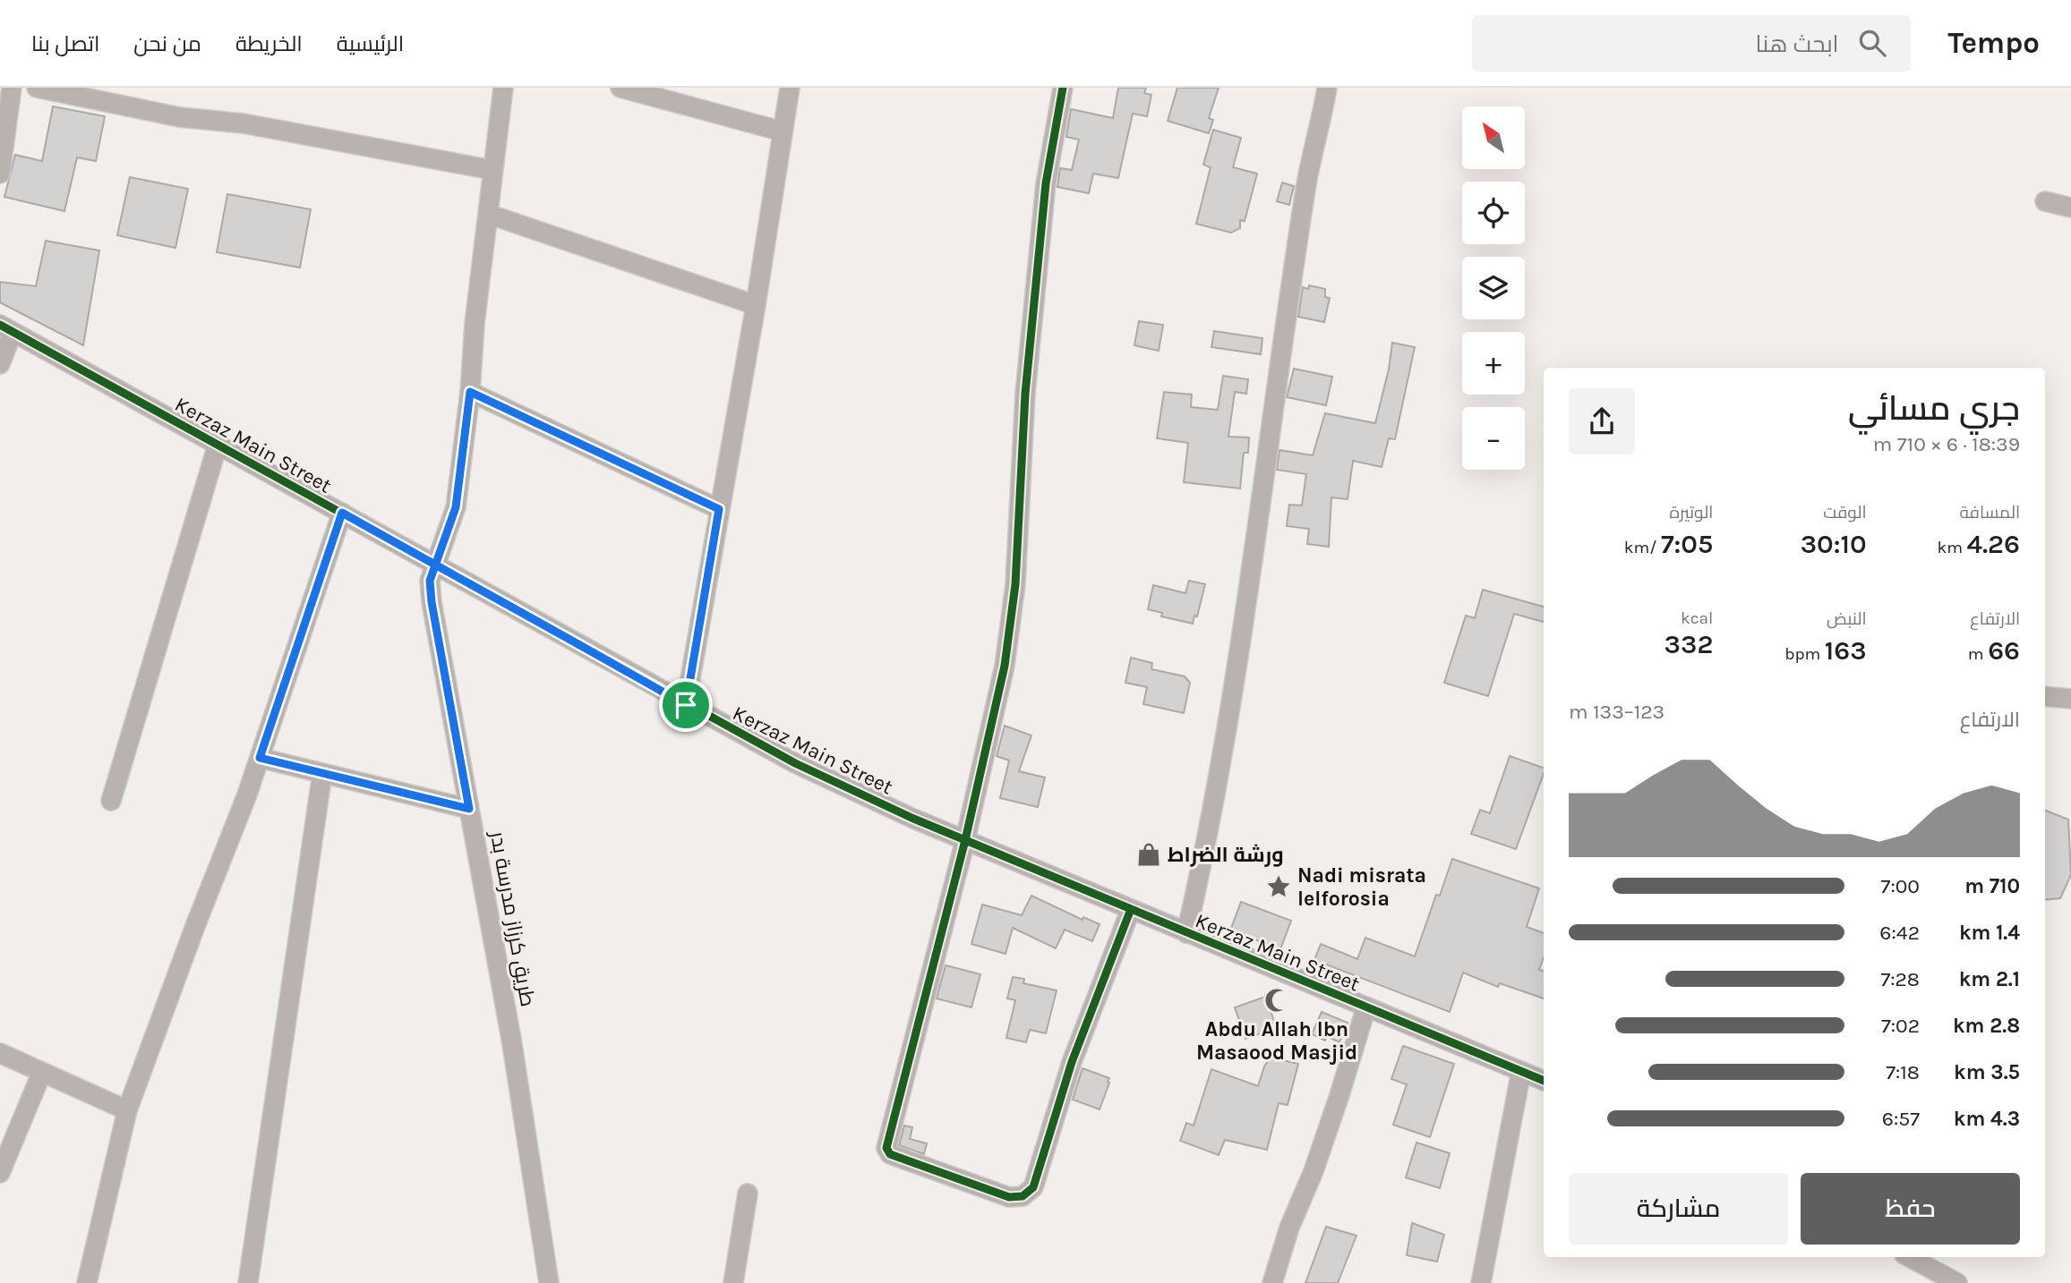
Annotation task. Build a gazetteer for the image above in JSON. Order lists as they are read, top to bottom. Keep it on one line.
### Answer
{"streets":{"street":["Kerzaz Main Street","طريق كرزاز مدرسة بدر"]},"crossings":[["Kerzaz Main Street","طريق كرزاز مدرسة بدر"]],"places":{"shop":["ورشة الضراط"],"place":["Nadi misrata lelforosia"],"mosque":["Abdu Allah Ibn Masaood Masjid"]},"north":"top left","page":{"header":"Tempo","search":"ابحث هنا","nav":["الرئيسية","الخريطة","من نحن","اتصل بنا"],"map_buttons":["+","−"],"heading":["جري مسائي","18:39 · 6 × 710 m"],"stats":[["المسافة","4.26 km"],["الوقت","30:10"],["الوتيرة","7:05 /km"],["الارتفاع","66 m"],["النبض","163 bpm"],["kcal","332"]],"chart":["الارتفاع","123–133 m"],"list":[{"name":"710 m","note":"7:00"},{"name":"1.4 km","note":"6:42"},{"name":"2.1 km","note":"7:28"},{"name":"2.8 km","note":"7:02"},{"name":"3.5 km","note":"7:18"},{"name":"4.3 km","note":"6:57"}],"buttons":["حفظ","مشاركة"]}}
